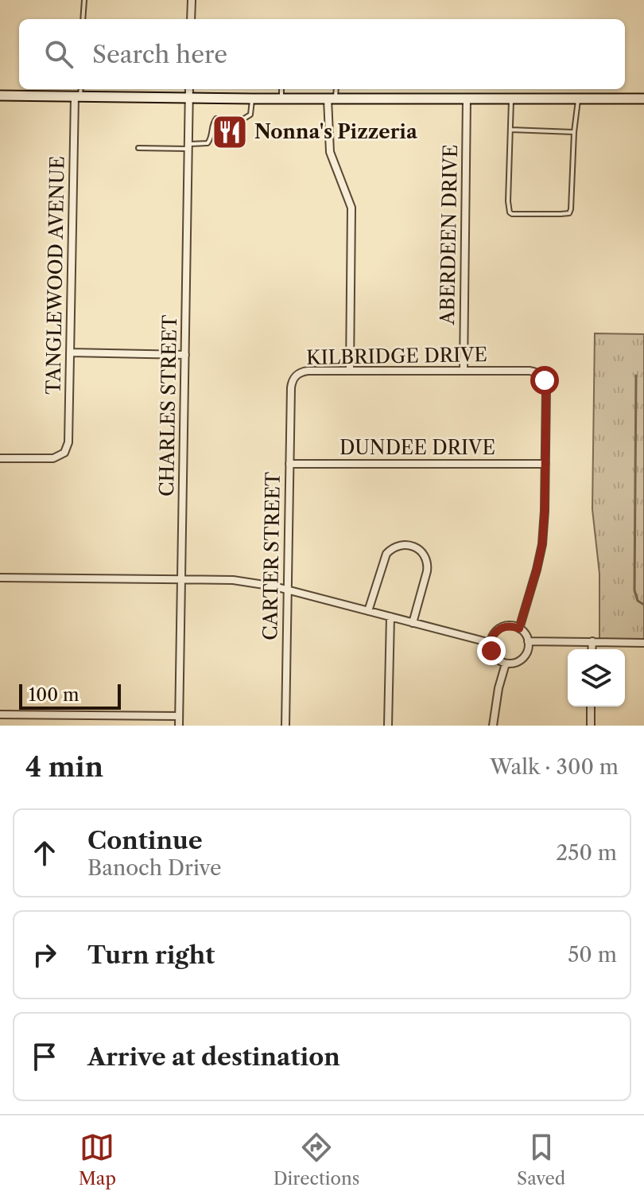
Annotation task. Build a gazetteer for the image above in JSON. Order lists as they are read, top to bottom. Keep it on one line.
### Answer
{"streets":{"street":["ABERDEEN DRIVE","TANGLEWOOD AVENUE","KILBRIDGE DRIVE","CHARLES STREET","DUNDEE DRIVE","CARTER STREET"]},"crossings":[["ABERDEEN DRIVE","KILBRIDGE DRIVE"],["KILBRIDGE DRIVE","DUNDEE DRIVE"],["KILBRIDGE DRIVE","CARTER STREET"],["DUNDEE DRIVE","CARTER STREET"]],"places":{"restaurant":["Nonna's Pizzeria"]},"scale_bar":"100 m","page":{"search":"Search here","scale":"100 m","heading":["4 min","Walk · 300 m"],"list":[["Continue","Banoch Drive","250 m"],["Turn right","50 m"],"Arrive at destination"],"nav":["Map","Directions","Saved"]}}
